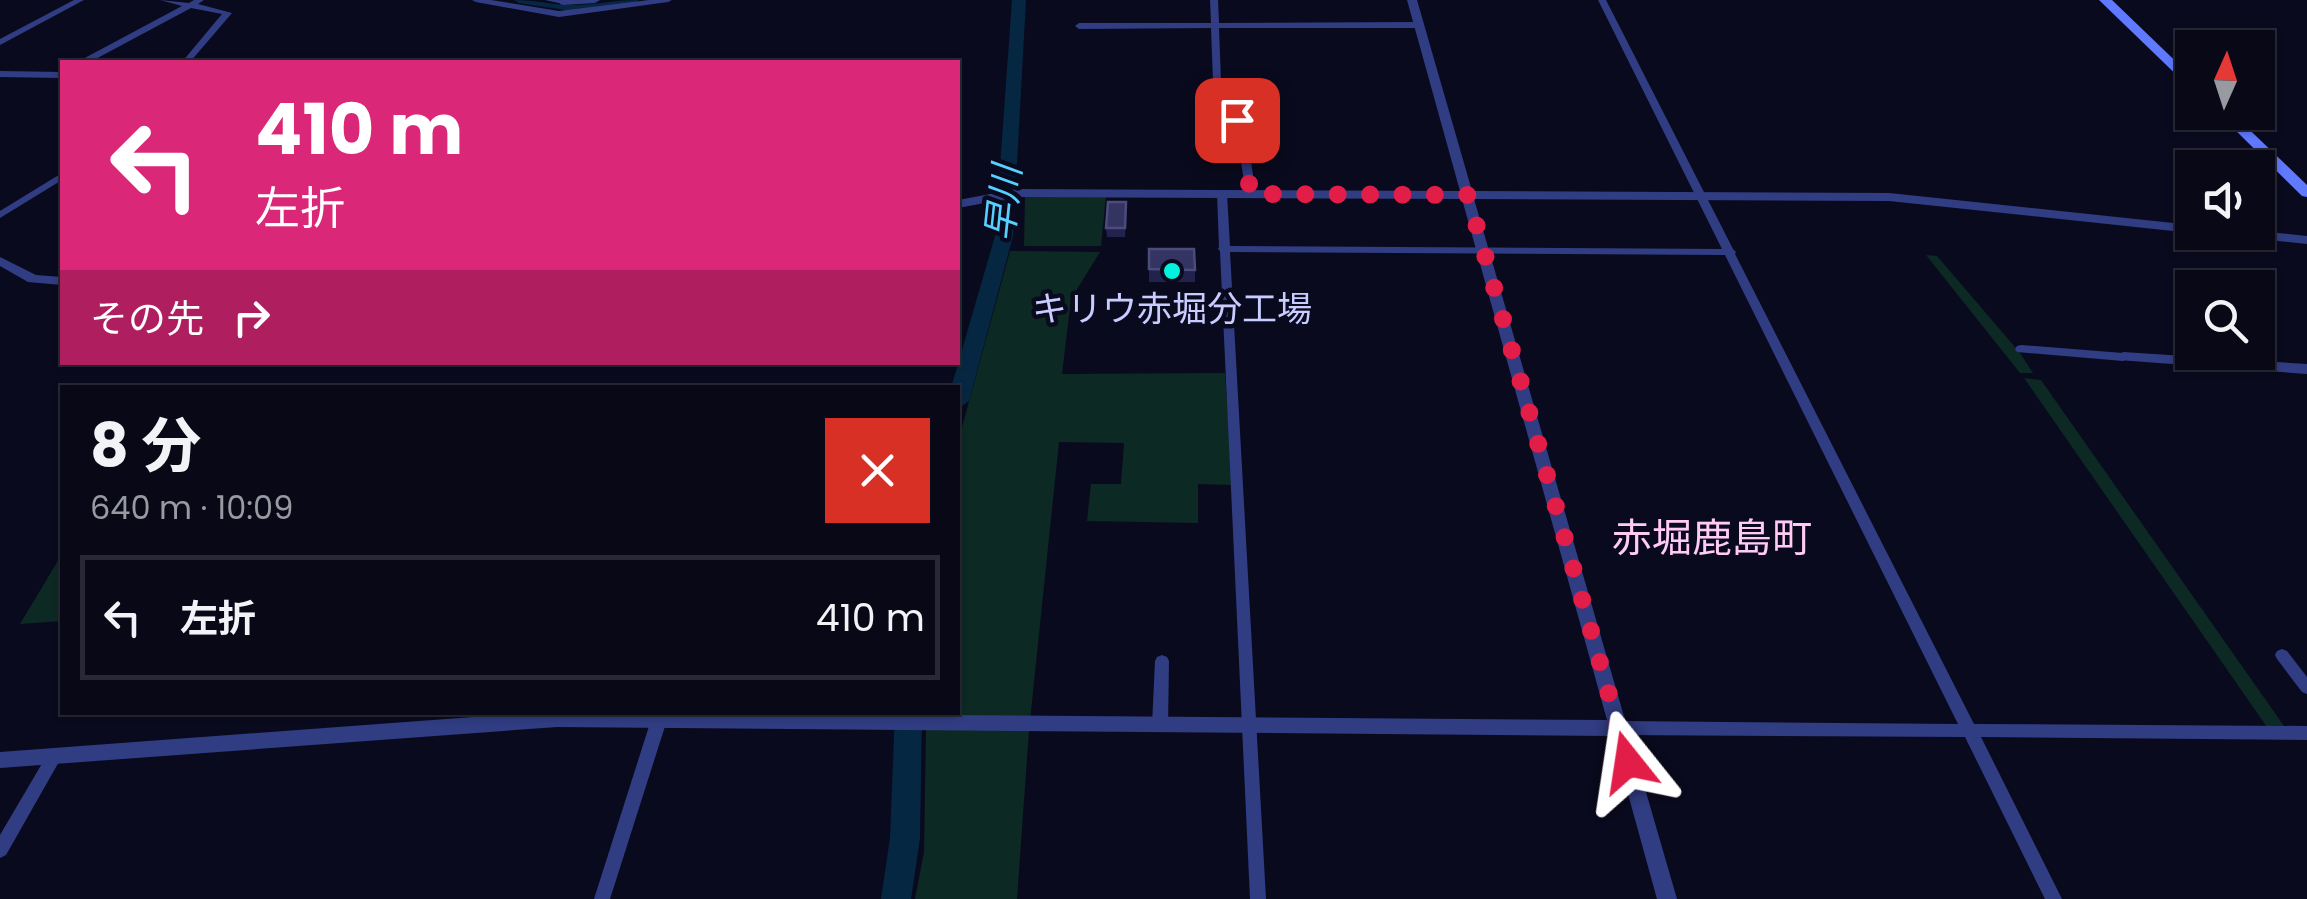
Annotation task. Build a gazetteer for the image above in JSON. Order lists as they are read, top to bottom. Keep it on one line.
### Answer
{"districts":["赤堀鹿島町"],"water":["早川"],"places":["キリウ赤堀分工場"],"north":"top","page":{"turn":["410 m","左折"],"then":"その先","heading":["8 分","640 m · 10:09"],"list":[{"name":"左折","value":"410 m"}]}}
